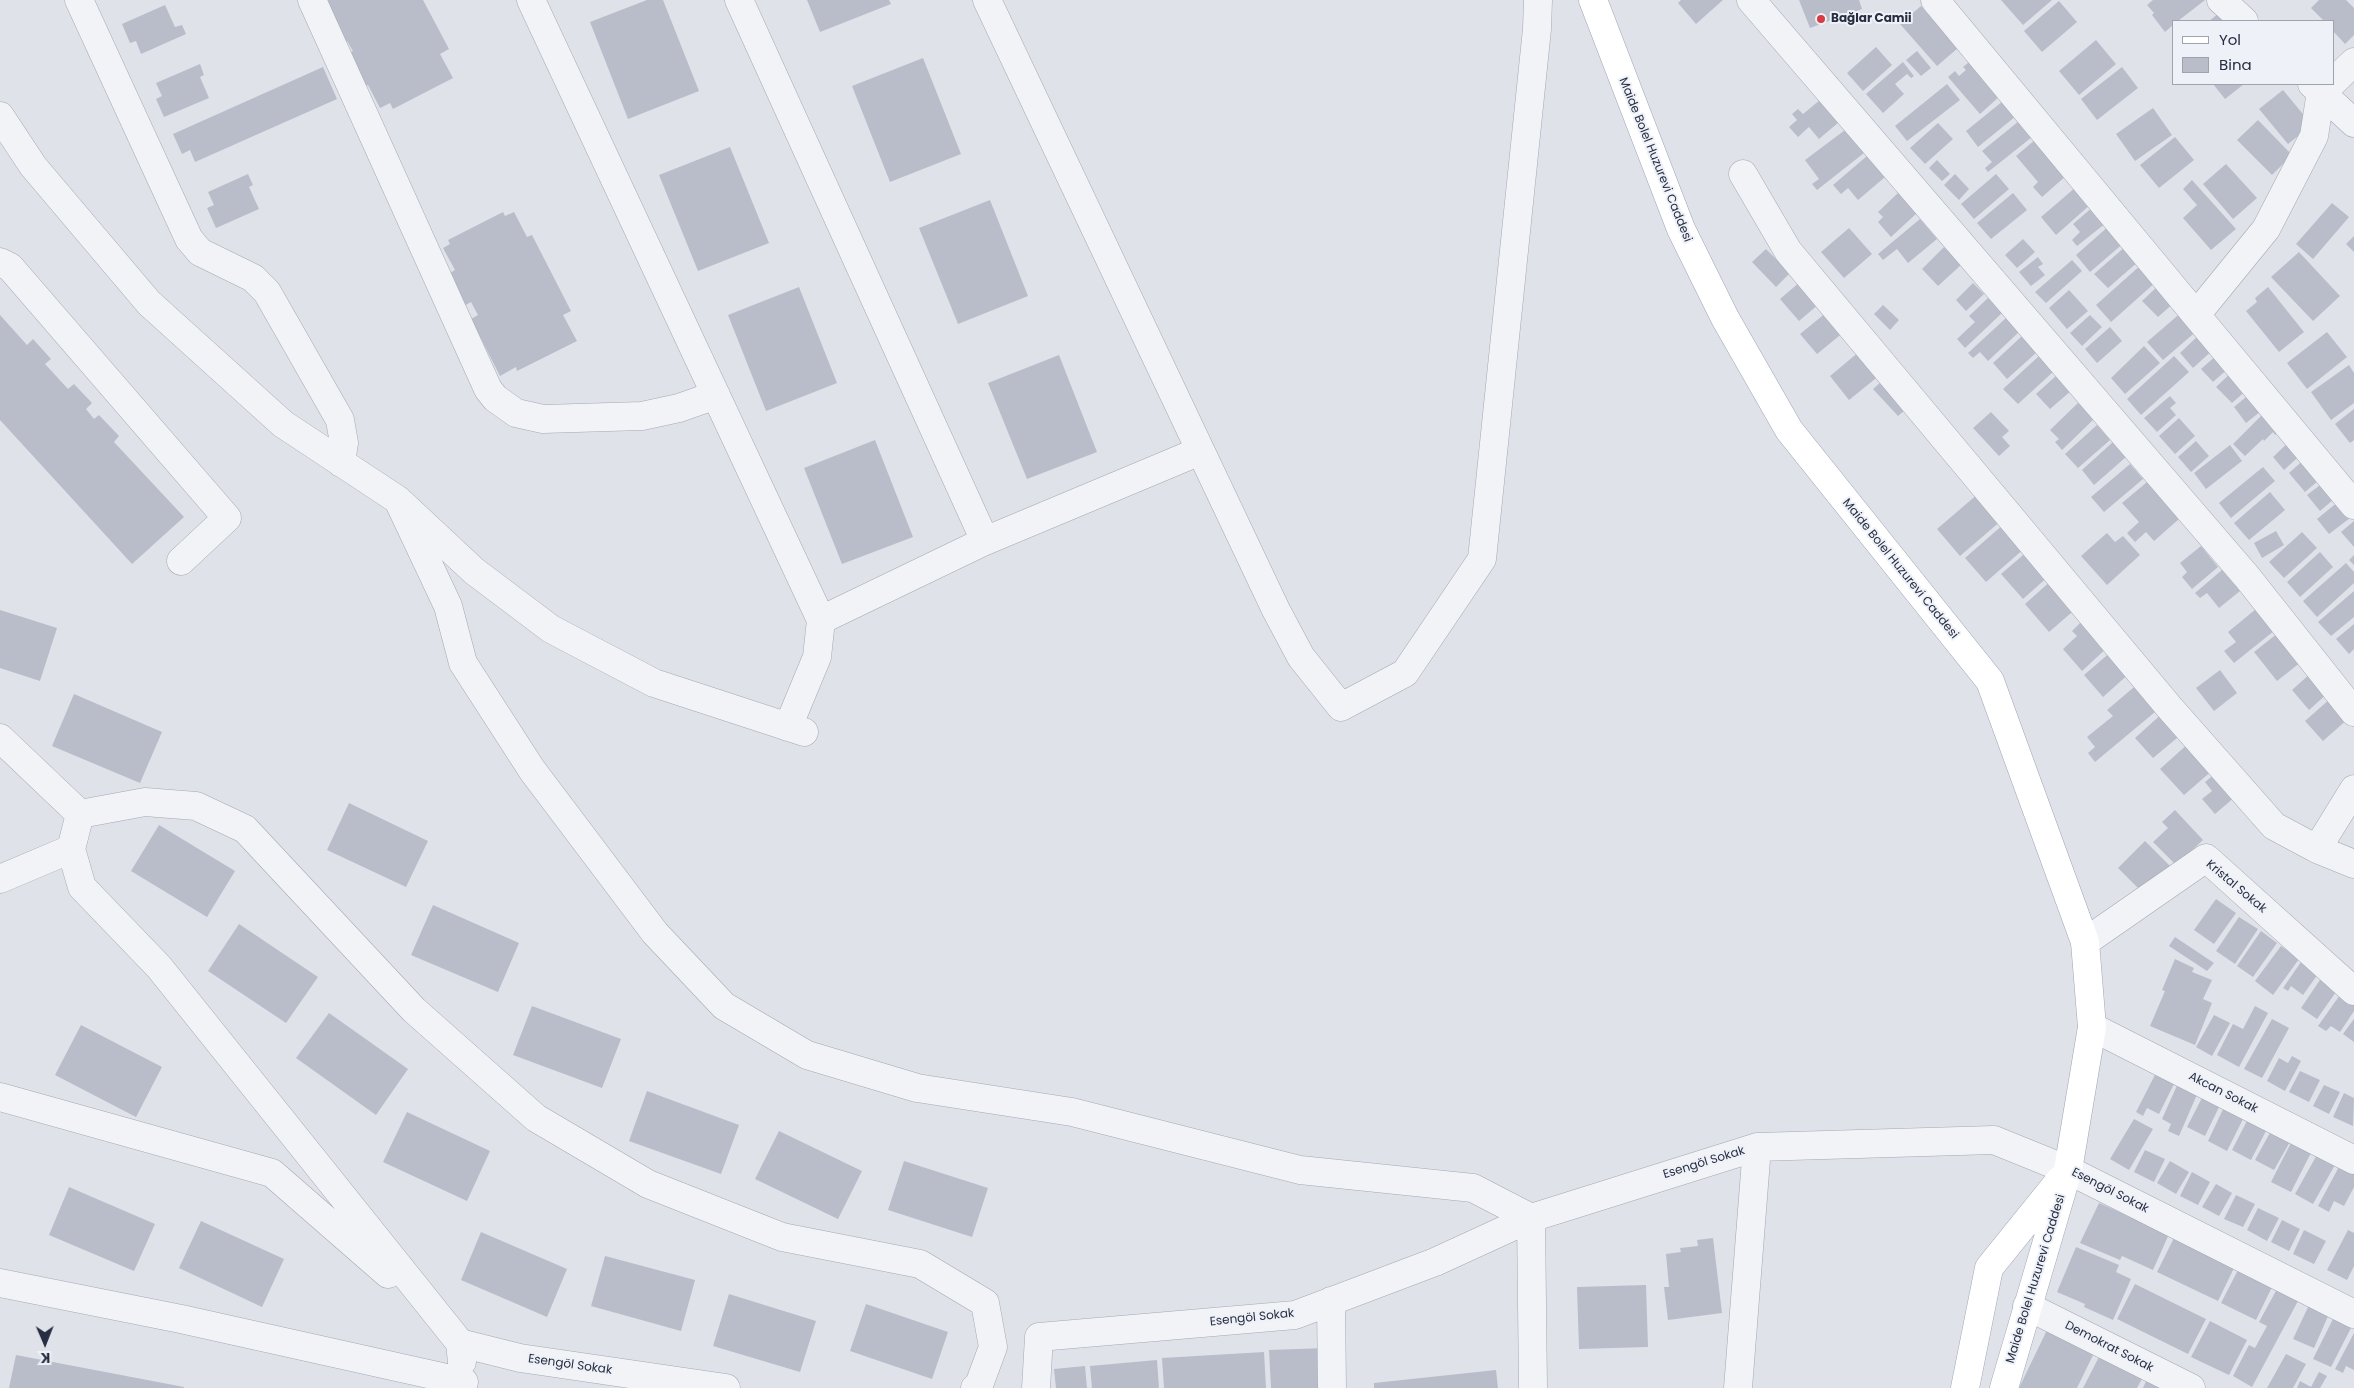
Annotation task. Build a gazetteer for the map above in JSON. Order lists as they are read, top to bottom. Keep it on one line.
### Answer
{"streets":{"main road":["Maide Bolel Huzurevi Caddesi"],"street":["Kristal Sokak","Akcan Sokak","Esengöl Sokak","Demokrat Sokak"]},"crossings":[["Maide Bolel Huzurevi Caddesi","Kristal Sokak"],["Maide Bolel Huzurevi Caddesi","Akcan Sokak"],["Maide Bolel Huzurevi Caddesi","Esengöl Sokak"],["Maide Bolel Huzurevi Caddesi","Demokrat Sokak"]],"places":["Bağlar Camii"],"legend":["Yol","Bina"],"north":"bottom"}
